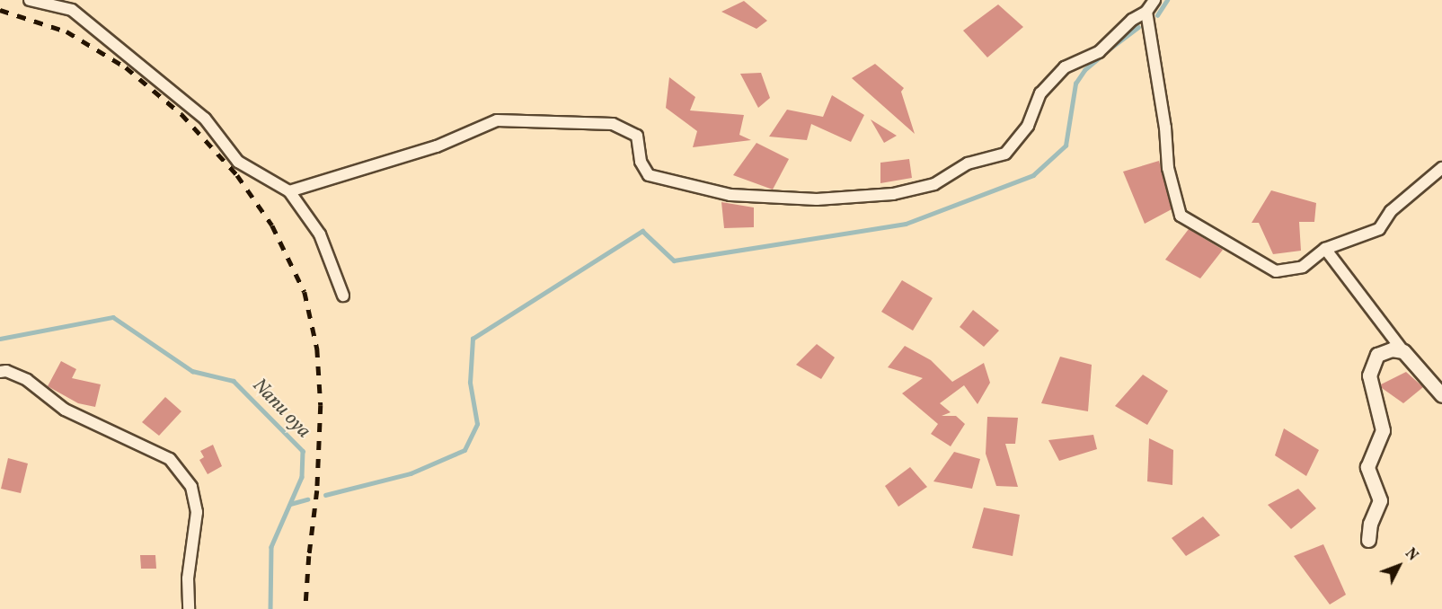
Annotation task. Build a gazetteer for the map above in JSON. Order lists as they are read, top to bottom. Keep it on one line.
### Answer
{"water":["Nanu oya"],"north":"top right"}
